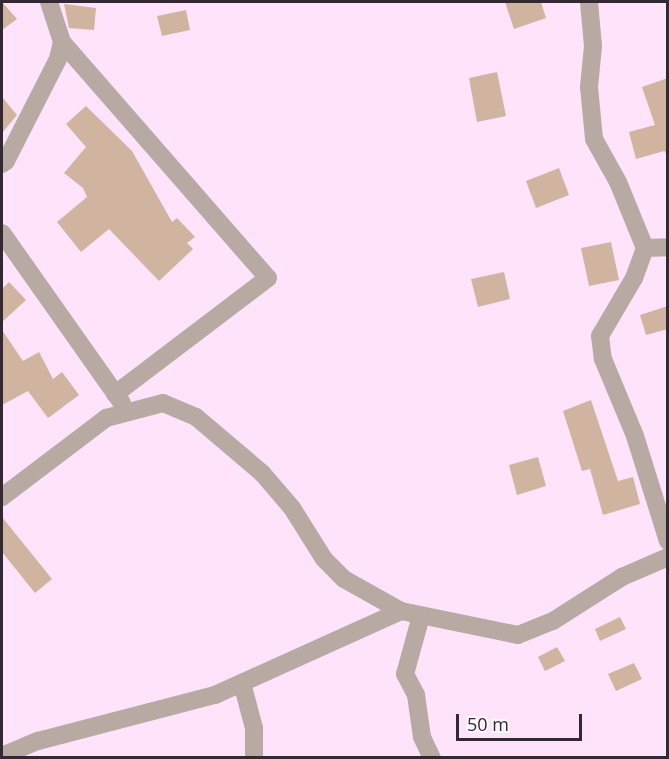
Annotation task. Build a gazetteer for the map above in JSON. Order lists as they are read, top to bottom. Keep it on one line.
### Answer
{"scale_bar":"50 m"}
